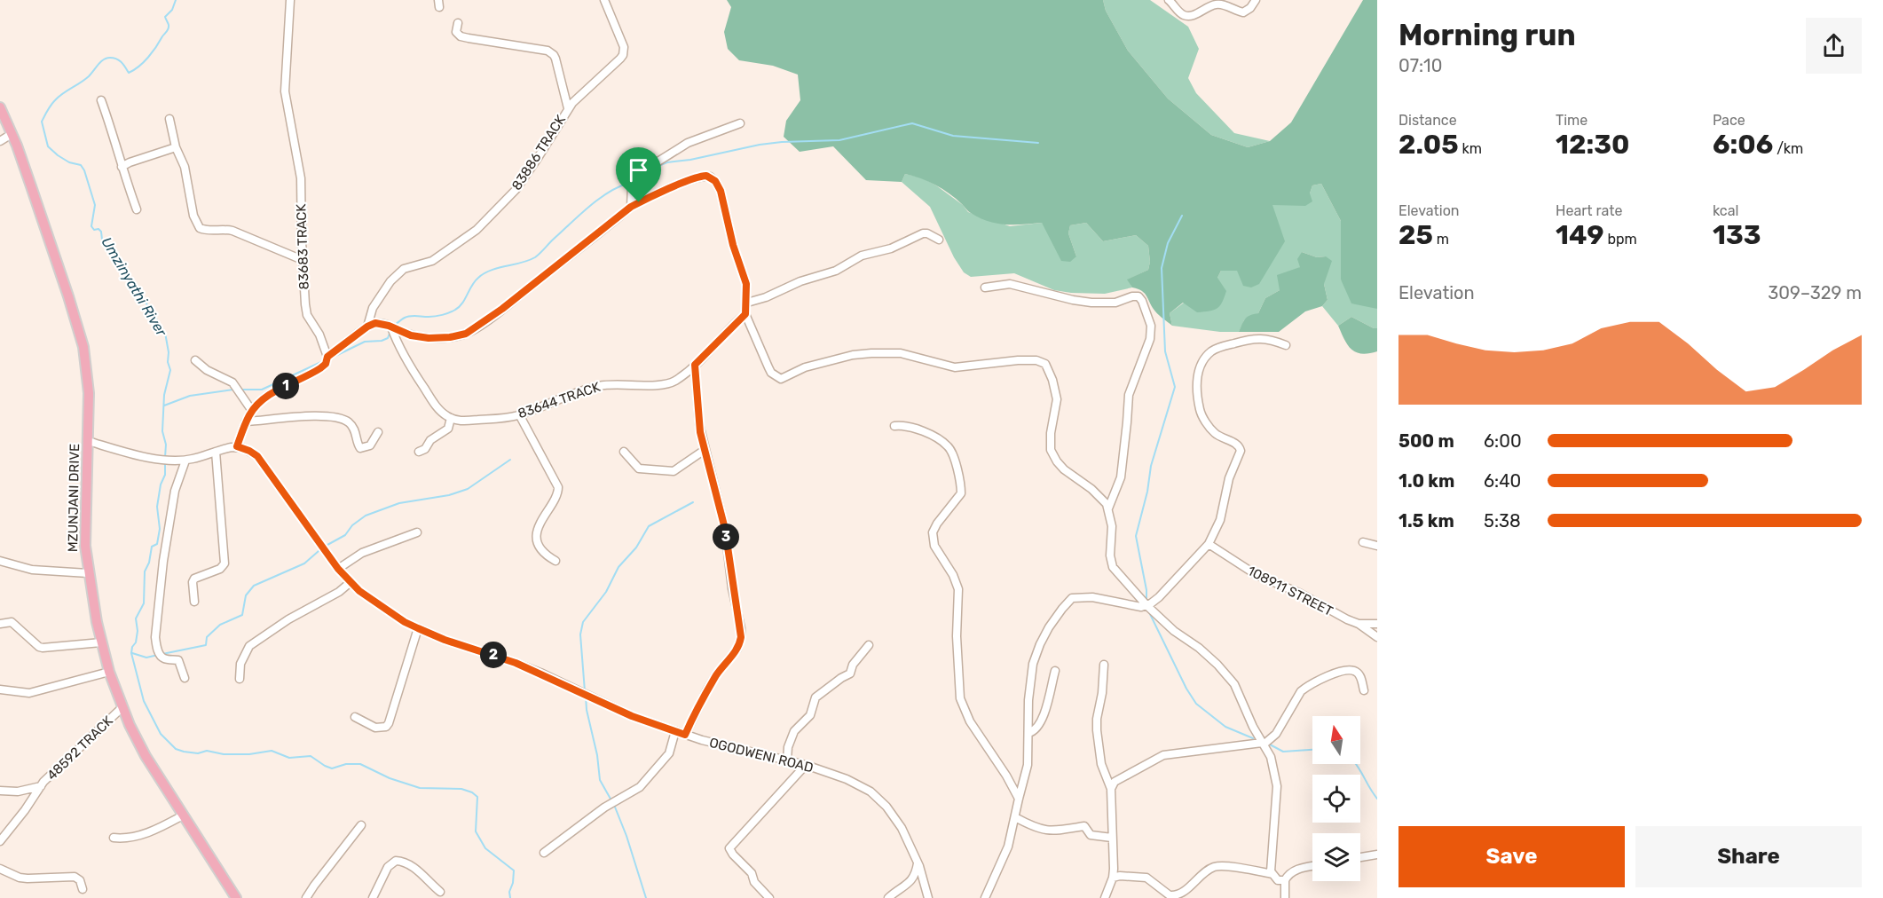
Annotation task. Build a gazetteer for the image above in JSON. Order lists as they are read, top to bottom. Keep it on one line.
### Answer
{"streets":{"main road":["MZUNJANI DRIVE"],"street":["83886 TRACK","83683 TRACK","83644 TRACK","108911 STREET","48592 TRACK","OGODWENI ROAD"]},"crossings":[["MZUNJANI DRIVE","48592 TRACK"]],"water":["Umzinyathi River"],"north":"top","page":{"heading":["Morning run","07:10"],"stats":[["Distance","2.05 km"],["Time","12:30"],["Pace","6:06 /km"],["Elevation","25 m"],["Heart rate","149 bpm"],["kcal","133"]],"chart":["Elevation","309–329 m"],"pins":["1","3","2"],"list":[{"name":"500 m","note":"6:00"},{"name":"1.0 km","note":"6:40"},{"name":"1.5 km","note":"5:38"}],"buttons":["Save","Share"]}}
